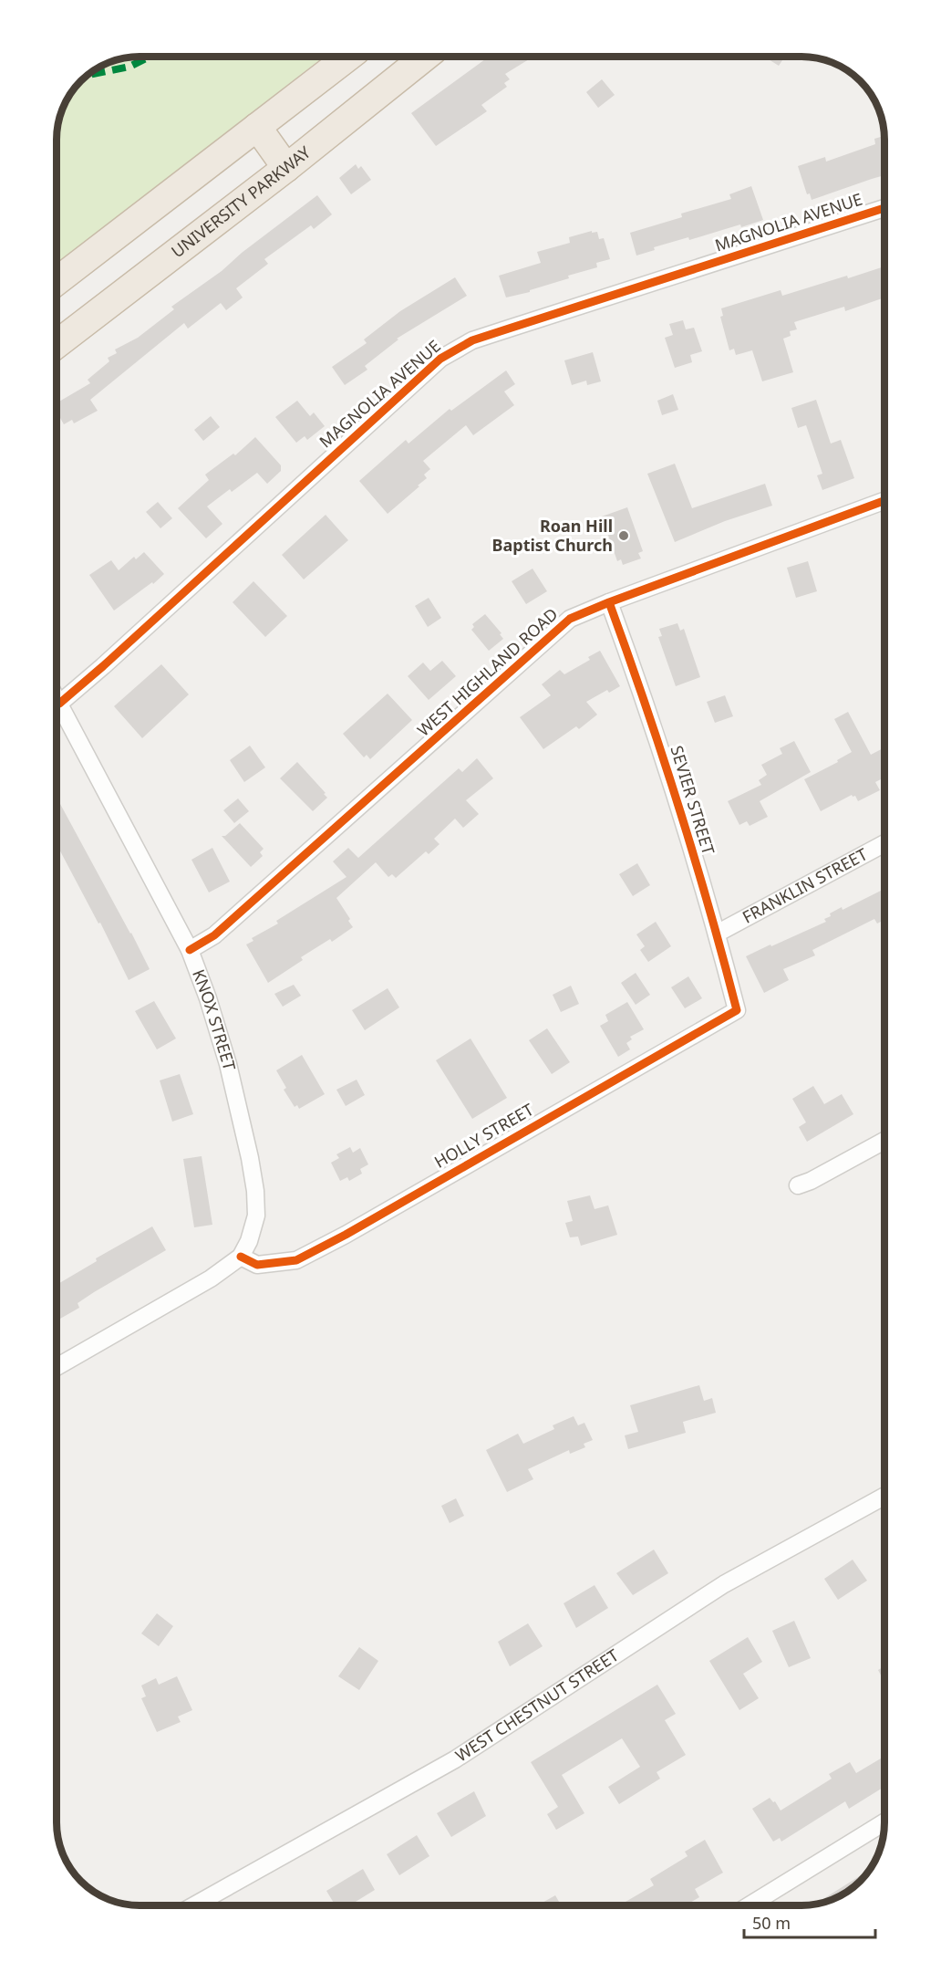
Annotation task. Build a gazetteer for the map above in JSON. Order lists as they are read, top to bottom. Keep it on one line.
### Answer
{"streets":{"highway":["UNIVERSITY PARKWAY"],"street":["MAGNOLIA AVENUE","WEST HIGHLAND ROAD","SEVIER STREET","FRANKLIN STREET","KNOX STREET","HOLLY STREET","WEST CHESTNUT STREET"]},"crossings":[["MAGNOLIA AVENUE","KNOX STREET"],["WEST HIGHLAND ROAD","SEVIER STREET"],["WEST HIGHLAND ROAD","KNOX STREET"],["SEVIER STREET","FRANKLIN STREET"],["SEVIER STREET","HOLLY STREET"],["KNOX STREET","HOLLY STREET"]],"places":["Roan Hill Baptist Church"],"scale_bar":"50 m"}
